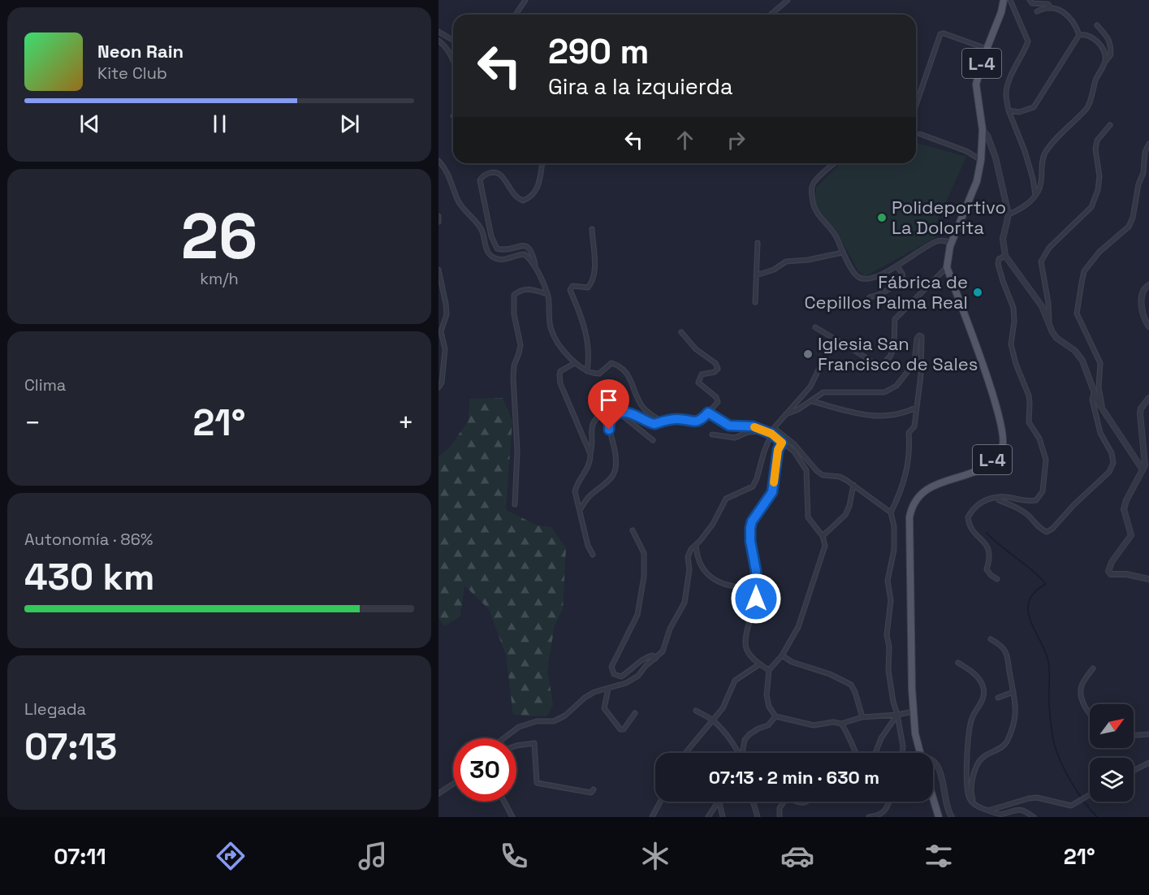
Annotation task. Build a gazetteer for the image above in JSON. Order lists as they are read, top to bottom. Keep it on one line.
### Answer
{"streets":{"main road":["L-4"]},"places":["Polideportivo La Dolorita","Fábrica de Cepillos Palma Real","Iglesia San Francisco de Sales"],"north":"top right","page":{"turn":["290 m","Gira a la izquierda"],"song":["Neon Rain","Kite Club"],"tile":[["26","km/h"],"Clima",["Autonomía · 86%","430 km"],["Llegada","07:13"]],"heat":["−","21°","+"],"limit":"30","trip":"07:13 · 2 min · 630 m","tabs":["07:11","21°"]}}
